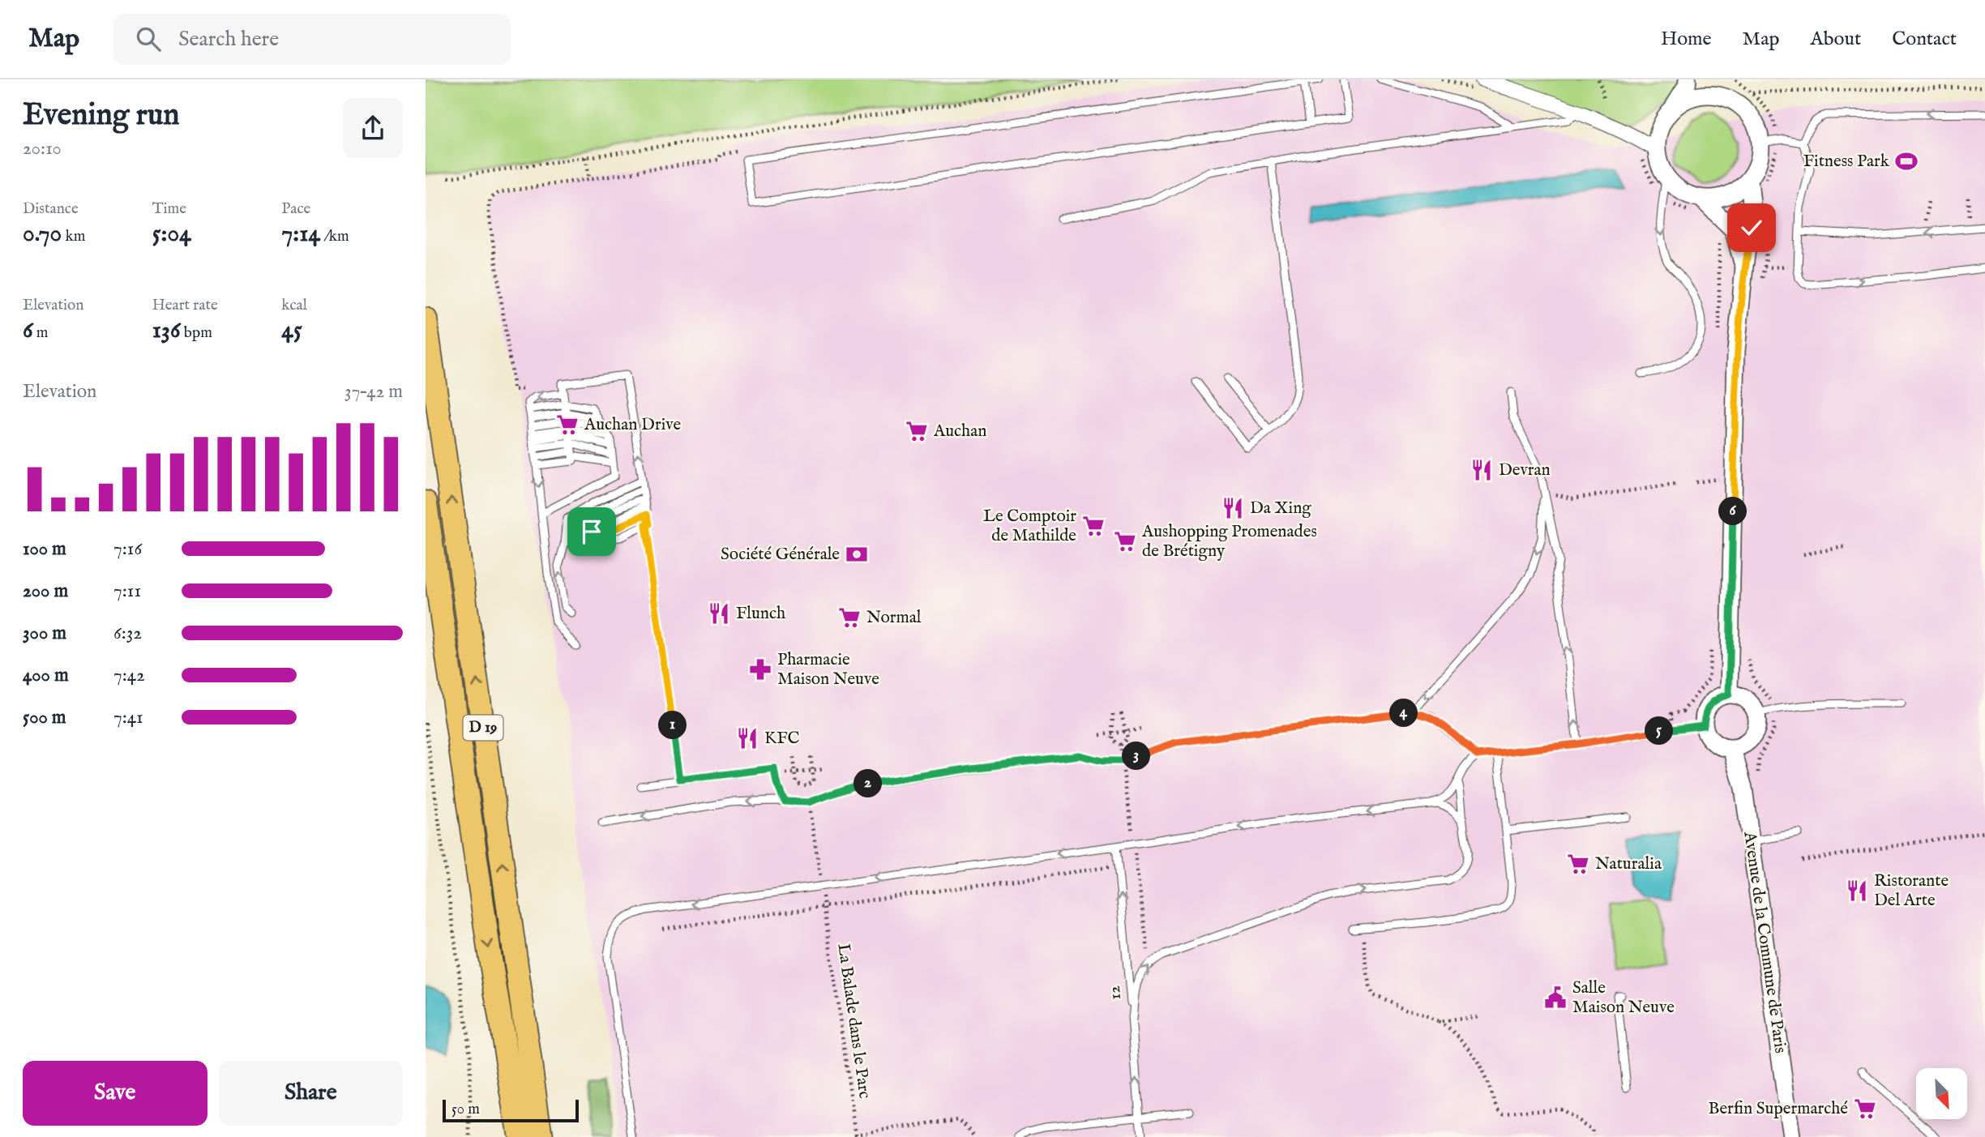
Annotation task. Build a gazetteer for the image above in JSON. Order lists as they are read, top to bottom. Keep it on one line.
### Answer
{"streets":{"main road":["D 19"],"street":["Avenue de la Commune de Paris"],"lane":["12"],"path":["La Balade dans le Parc"]},"one_way":["12"],"places":{"sports":["Fitness Park"],"supermarket":["Auchan Drive","Auchan","Le Comptoir de Mathilde","Aushopping Promenades de Brétigny","Normal","Naturalia","Berfin Supermarché"],"restaurant":["Devran","Da Xing","Flunch","KFC","Ristorante Del Arte"],"bank":["Société Générale"],"pharmacy":["Pharmacie Maison Neuve"],"public building":["Salle Maison Neuve"]},"scale_bar":"50 m","north":"bottom right","page":{"header":"Map","search":"Search here","nav":["Home","Map","About","Contact"],"heading":["Evening run","20:10"],"stats":[["Distance","0.70 km"],["Time","5:04"],["Pace","7:14 /km"],["Elevation","6 m"],["Heart rate","136 bpm"],["kcal","45"]],"chart":["Elevation","37–42 m"],"pins":["6","4","1","5","3","2"],"list":[{"name":"100 m","note":"7:16"},{"name":"200 m","note":"7:11"},{"name":"300 m","note":"6:32"},{"name":"400 m","note":"7:42"},{"name":"500 m","note":"7:41"}],"buttons":["Save","Share"],"scale":"50 m"}}
